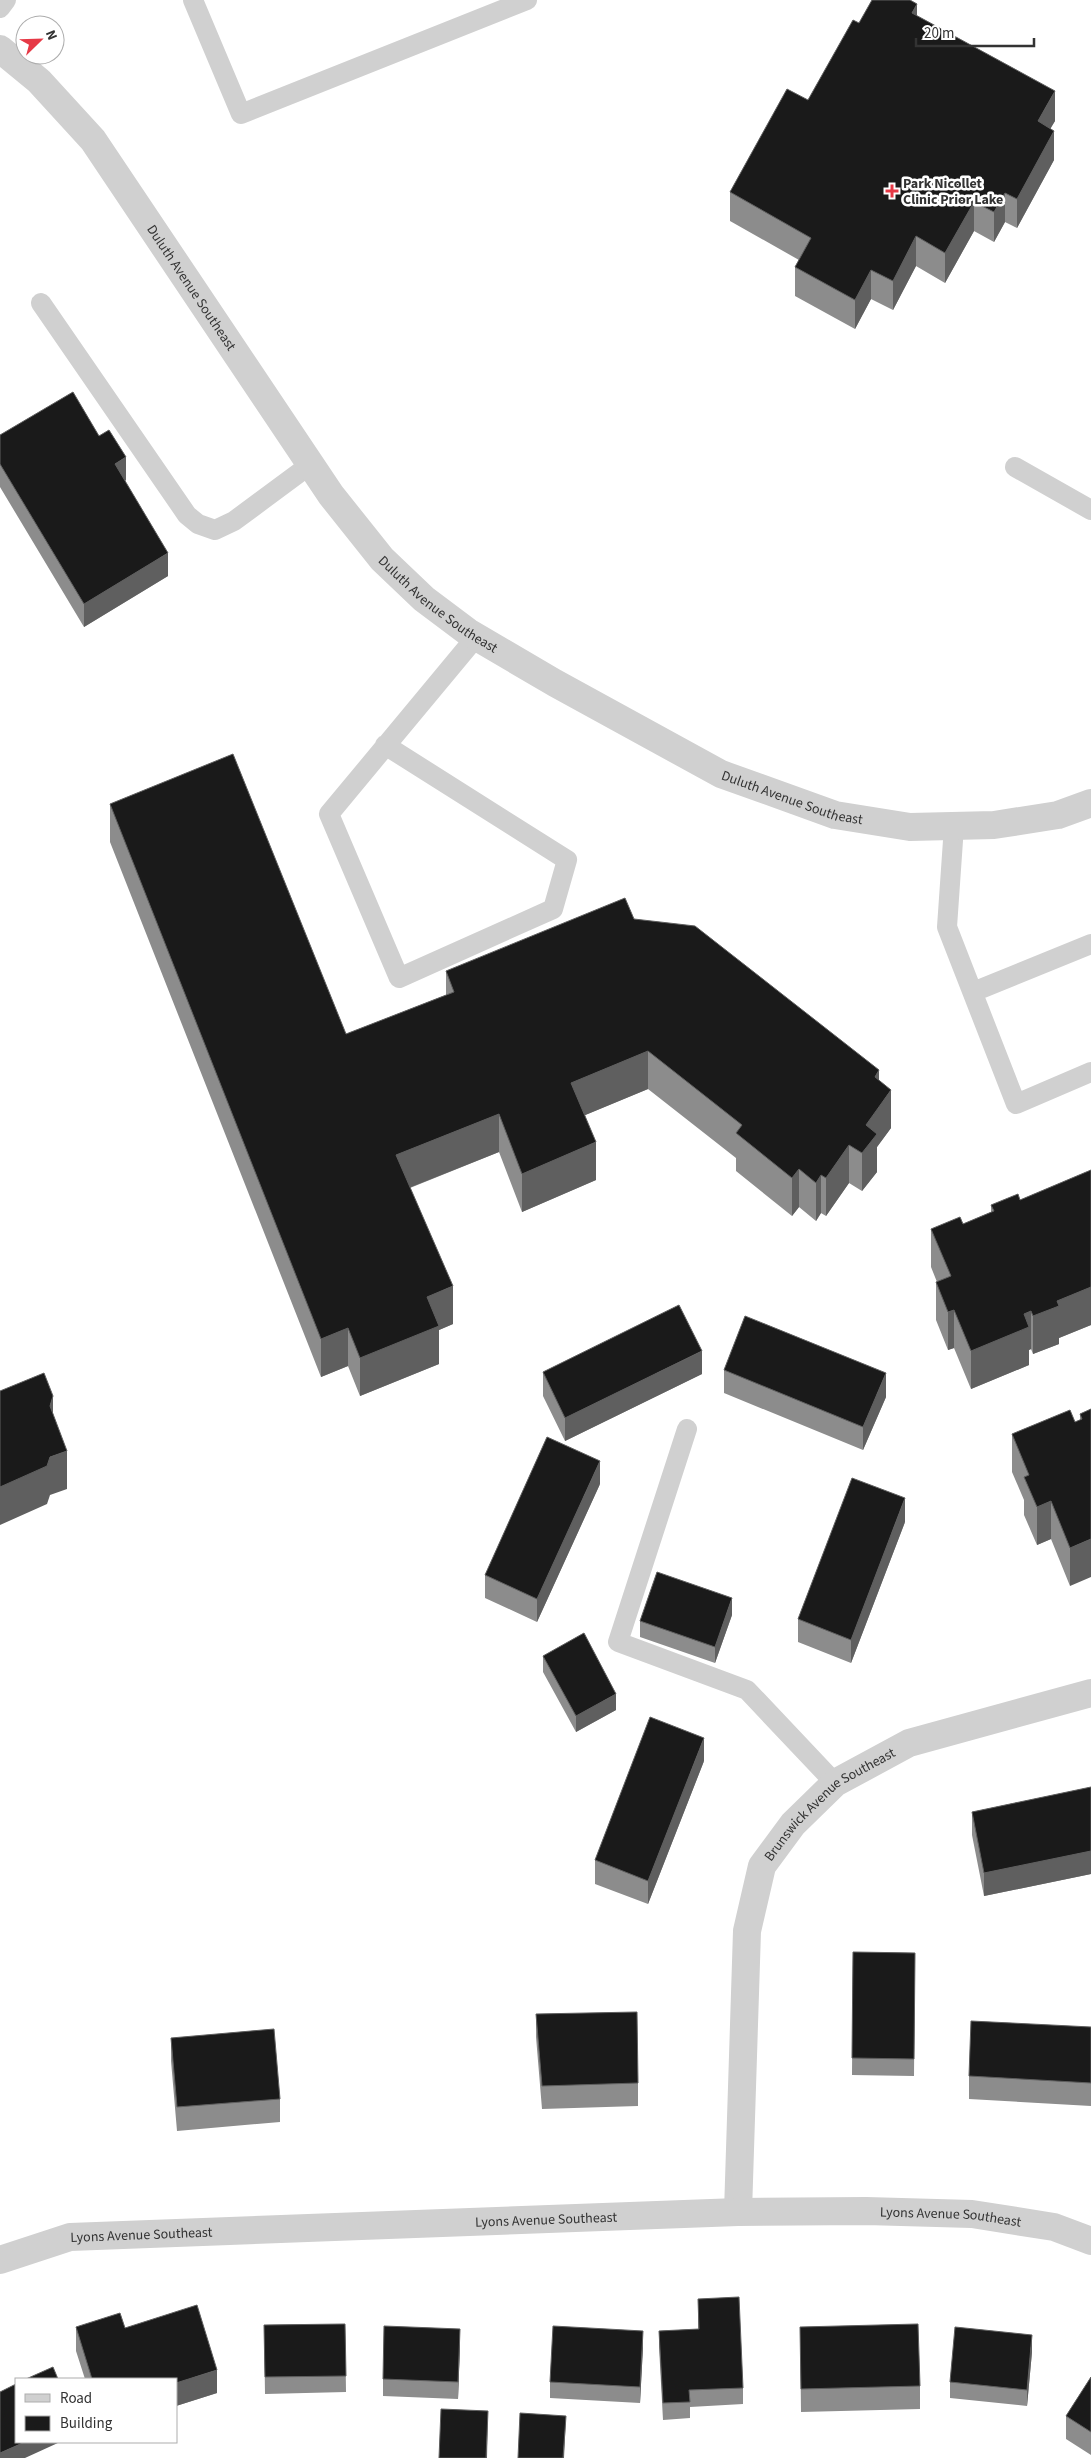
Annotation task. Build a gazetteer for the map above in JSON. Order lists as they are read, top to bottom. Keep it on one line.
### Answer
{"streets":{"street":["Duluth Avenue Southeast","Brunswick Avenue Southeast","Lyons Avenue Southeast"]},"crossings":[["Brunswick Avenue Southeast","Lyons Avenue Southeast"]],"places":{"health":["Park Nicollet Clinic Prior Lake"]},"legend":["Road","Building"],"scale_bar":"20 m","north":"top right"}
